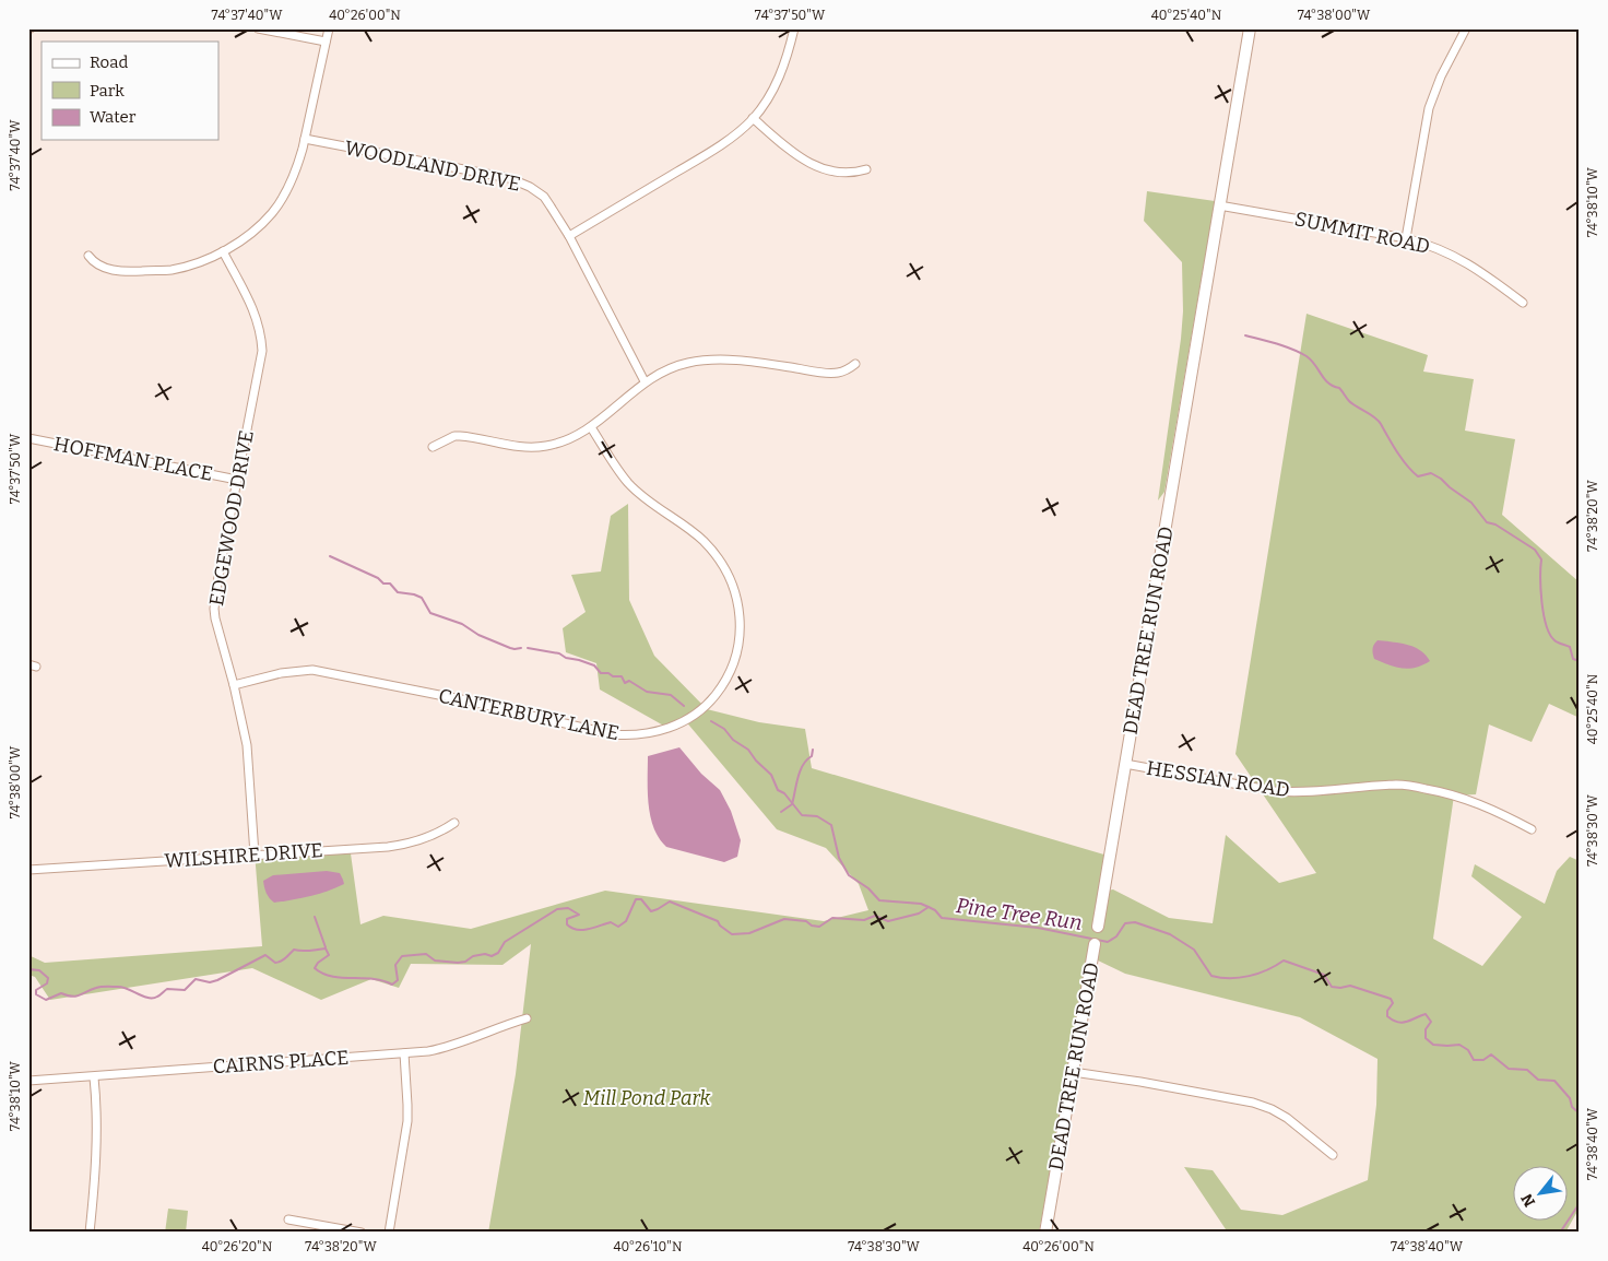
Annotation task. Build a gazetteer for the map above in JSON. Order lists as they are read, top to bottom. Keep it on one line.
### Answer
{"streets":{"street":["WOODLAND DRIVE","SUMMIT ROAD","HOFFMAN PLACE","EDGEWOOD DRIVE","DEAD TREE RUN ROAD","CANTERBURY LANE","HESSIAN ROAD","WILSHIRE DRIVE","CAIRNS PLACE"]},"crossings":[["SUMMIT ROAD","DEAD TREE RUN ROAD"],["HOFFMAN PLACE","EDGEWOOD DRIVE"],["EDGEWOOD DRIVE","CANTERBURY LANE"],["EDGEWOOD DRIVE","WILSHIRE DRIVE"],["DEAD TREE RUN ROAD","HESSIAN ROAD"]],"water":["Pine Tree Run"],"parks":["Mill Pond Park"],"legend":["Road","Park","Water"],"north":"bottom left","coordinates":["74°37'40\"W","40°26'00\"N","74°37'50\"W","40°25'40\"N","74°38'00\"W","74°38'10\"W","74°38'20\"W","74°38'30\"W","74°38'40\"W","40°26'20\"N","40°26'10\"N"]}
